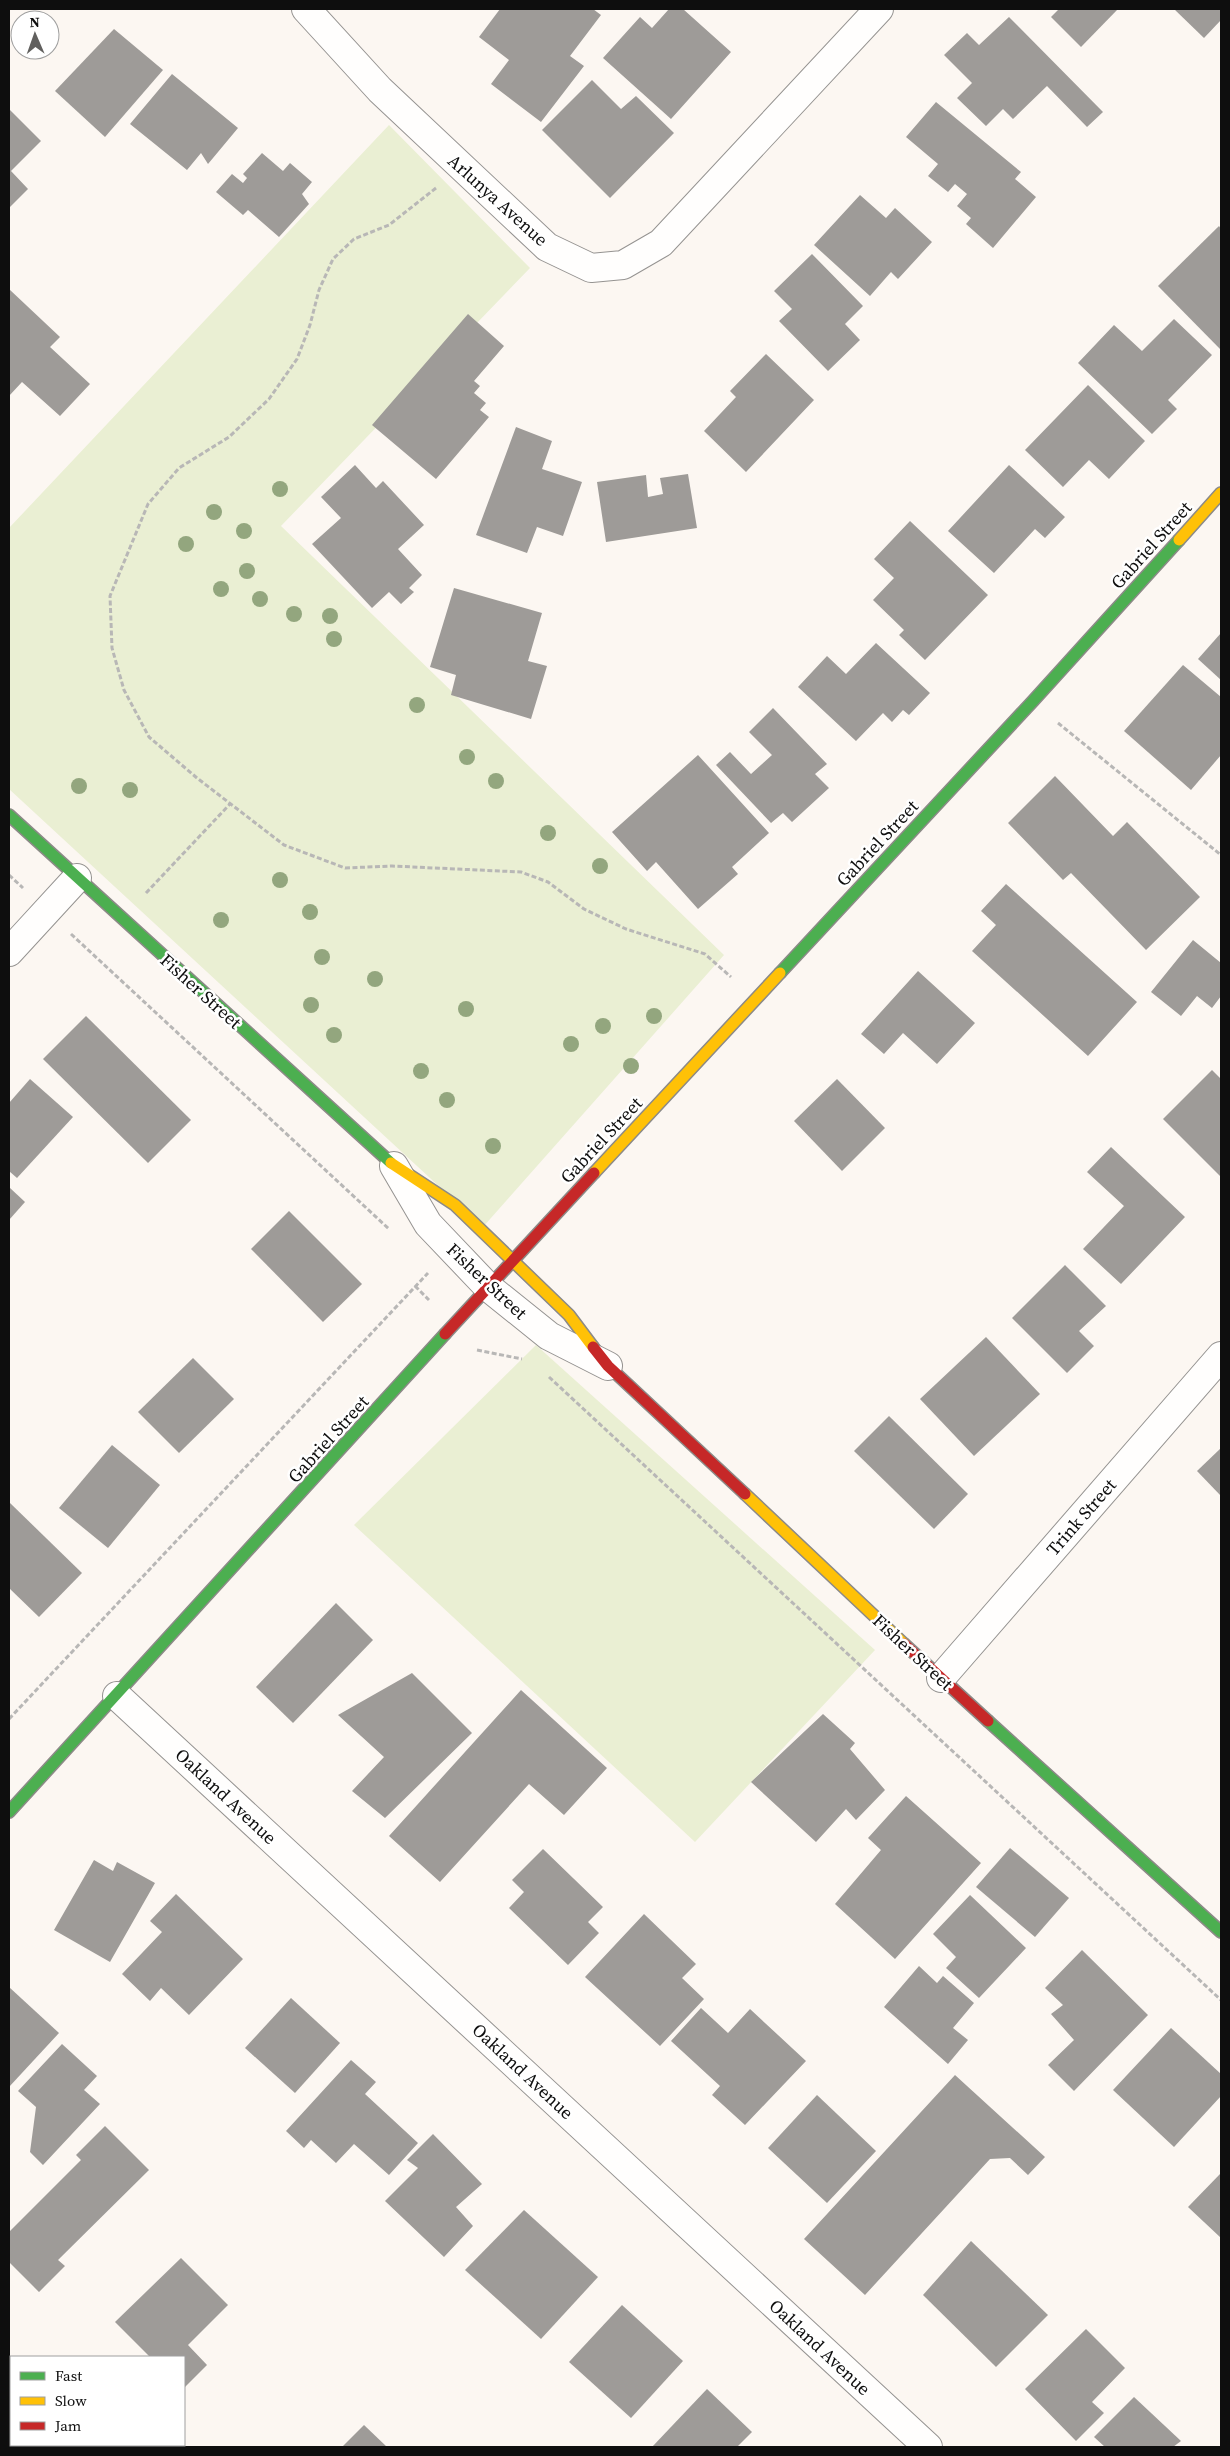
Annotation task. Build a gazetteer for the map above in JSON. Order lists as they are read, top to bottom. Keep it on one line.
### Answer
{"streets":{"street":["Arlunya Avenue","Gabriel Street","Fisher Street","Trink Street","Oakland Avenue"]},"crossings":[["Gabriel Street","Fisher Street"],["Gabriel Street","Oakland Avenue"],["Fisher Street","Trink Street"]],"legend":["Fast","Slow","Jam"],"north":"top"}
